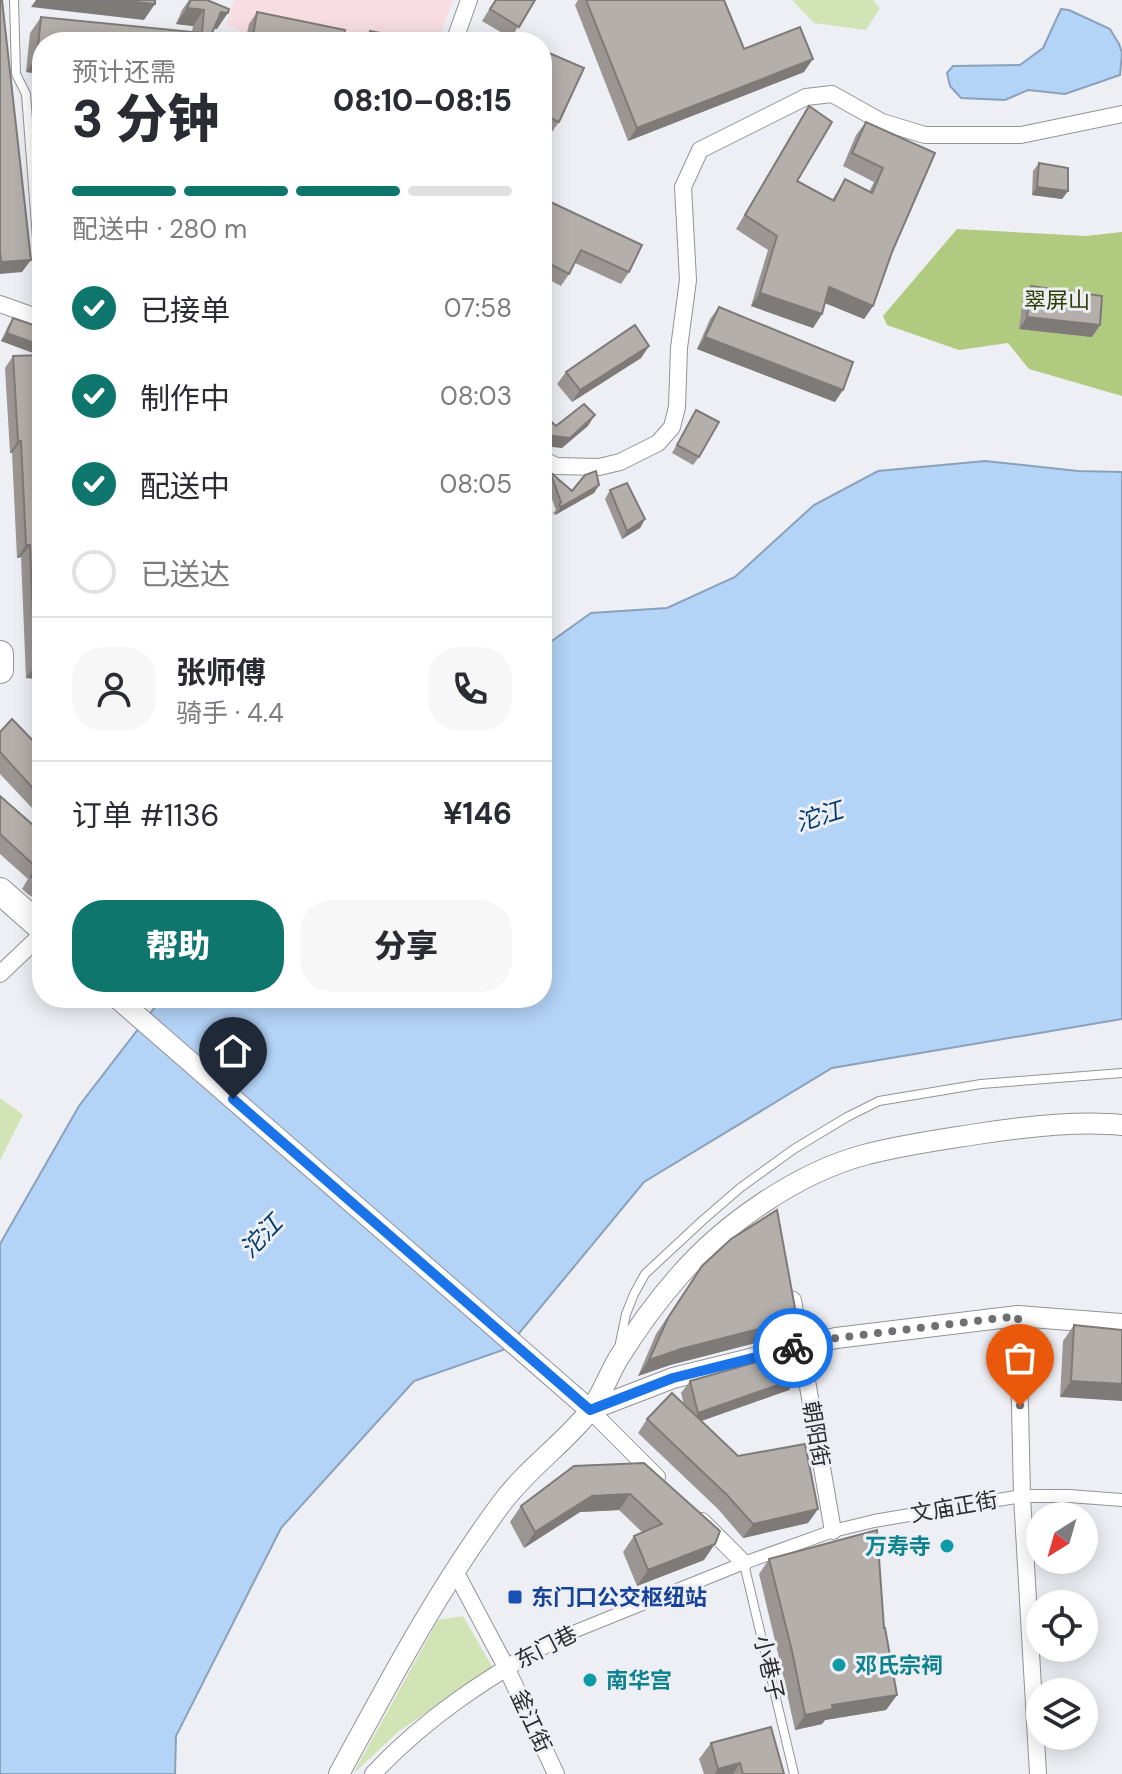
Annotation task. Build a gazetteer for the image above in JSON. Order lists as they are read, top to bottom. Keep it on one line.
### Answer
{"streets":{"street":["朝阳街","文庙正街","东门巷","釜江街"],"lane":["小巷子"]},"crossings":[["朝阳街","文庙正街"],["文庙正街","东门巷"],["文庙正街","小巷子"],["东门巷","小巷子"],["东门巷","釜江街"]],"water":["沱江"],"parks":["翠屏山"],"places":{"other":["万寿寺","邓氏宗祠","南华宫"],"transit":["东门口公交枢纽站"]},"north":"bottom left","page":{"heading":["3 分钟","预计还需","08:10–08:15"],"panel":["张师傅","骑手 · 4.4","订单 #1136","¥146"],"bar":"配送中 · 280 m","list":[["已接单","07:58"],["制作中","08:03"],["配送中","08:05"],"已送达"],"buttons":["帮助","分享"]}}
